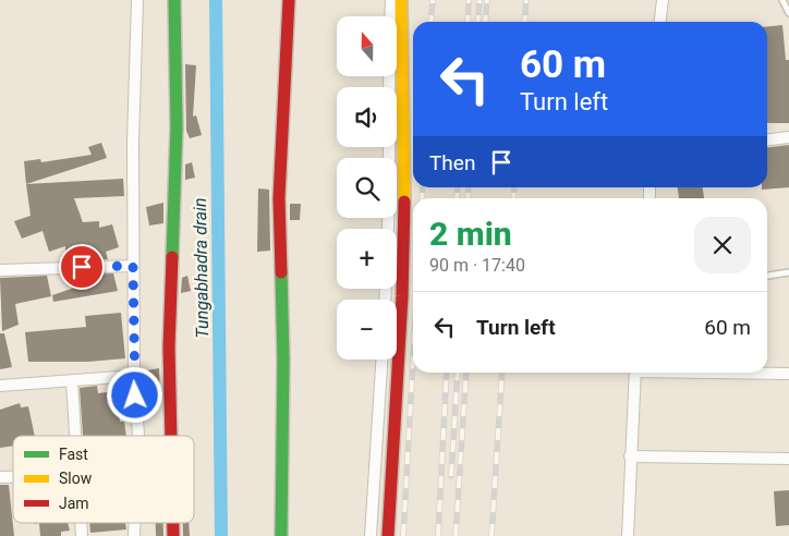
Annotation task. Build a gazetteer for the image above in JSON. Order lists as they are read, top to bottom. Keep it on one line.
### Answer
{"water":["Tungabhadra drain"],"legend":["Fast","Slow","Jam"],"north":"top","page":{"map_buttons":["+","−"],"turn":["60 m","Turn left"],"then":"Then","heading":["2 min","90 m · 17:40"],"list":[{"name":"Turn left","value":"60 m"}]}}
